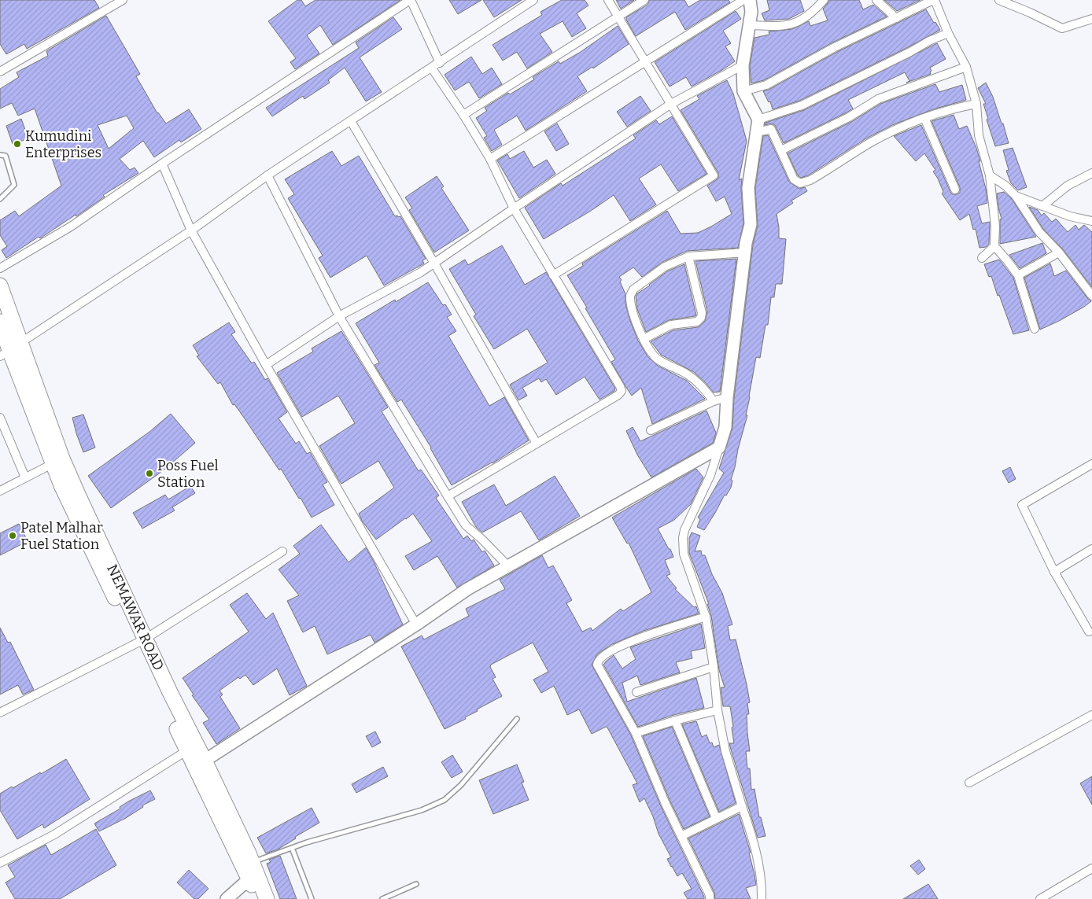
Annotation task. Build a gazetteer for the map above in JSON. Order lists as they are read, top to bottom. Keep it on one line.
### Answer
{"streets":{"highway":["NEMAWAR ROAD"]},"places":["Kumudini Enterprises","Poss Fuel Station","Patel Malhar Fuel Station"]}
